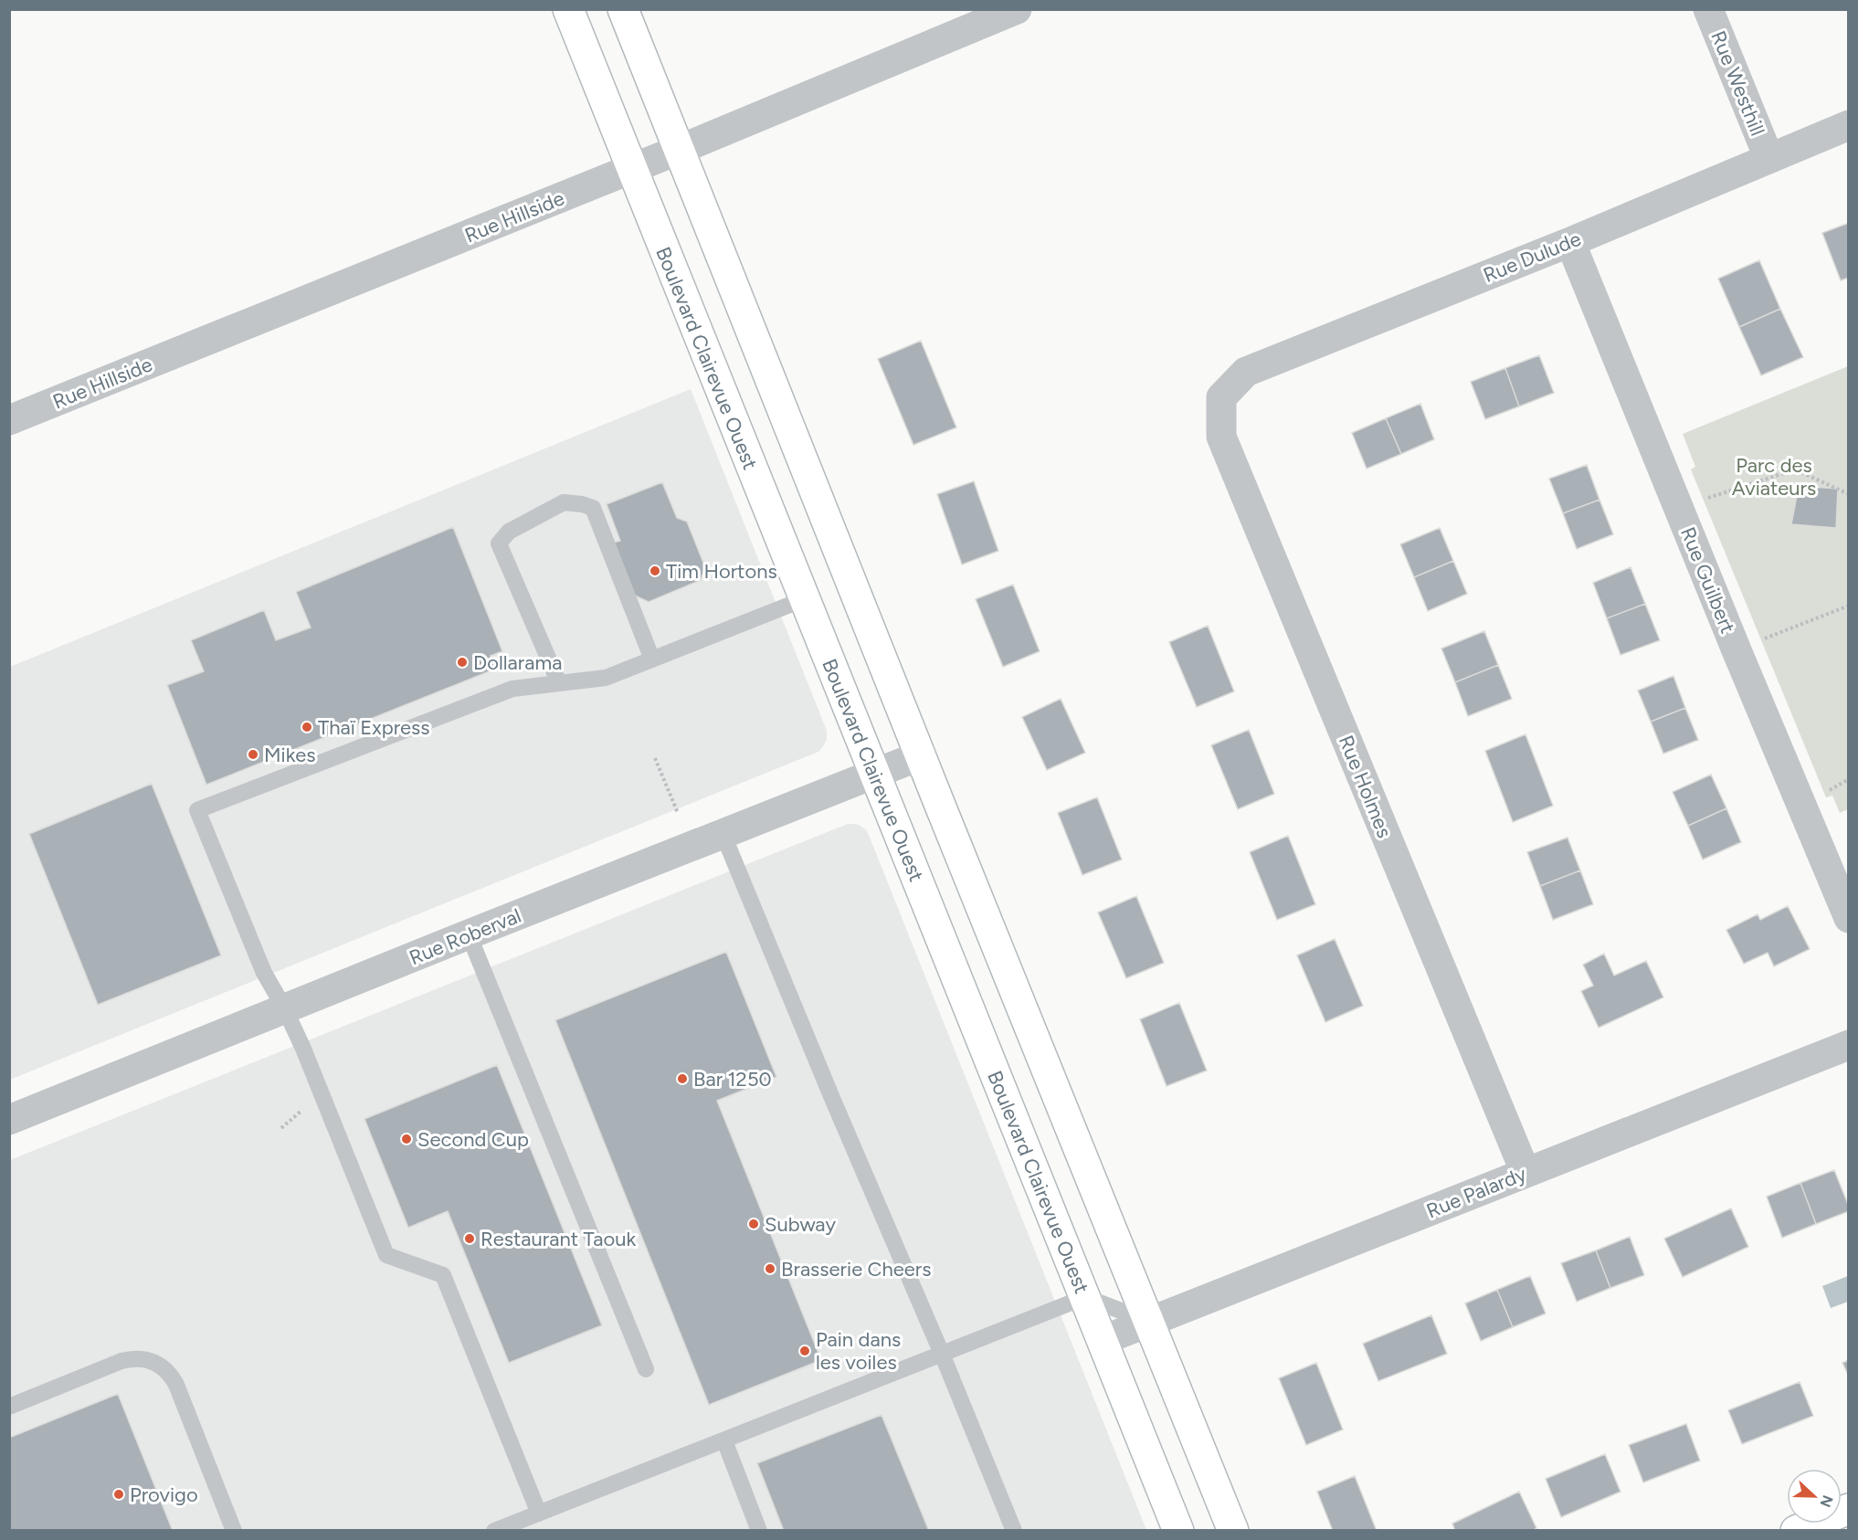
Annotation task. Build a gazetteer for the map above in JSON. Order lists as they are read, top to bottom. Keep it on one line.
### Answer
{"streets":{"street":["Rue Westhill","Rue Hillside","Rue Dulude","Boulevard Clairevue Ouest","Rue Guilbert","Rue Holmes","Rue Roberval","Rue Palardy"]},"crossings":[["Rue Westhill","Rue Dulude"],["Rue Hillside","Boulevard Clairevue Ouest"],["Rue Dulude","Rue Guilbert"],["Rue Dulude","Rue Holmes"],["Boulevard Clairevue Ouest","Rue Roberval"],["Boulevard Clairevue Ouest","Rue Palardy"],["Rue Holmes","Rue Palardy"]],"parks":["Parc des Aviateurs"],"places":["Tim Hortons","Dollarama","Thaï Express","Mikes","Bar 1250","Second Cup","Subway","Restaurant Taouk","Brasserie Cheers","Pain dans les voiles","Provigo"],"north":"right"}
